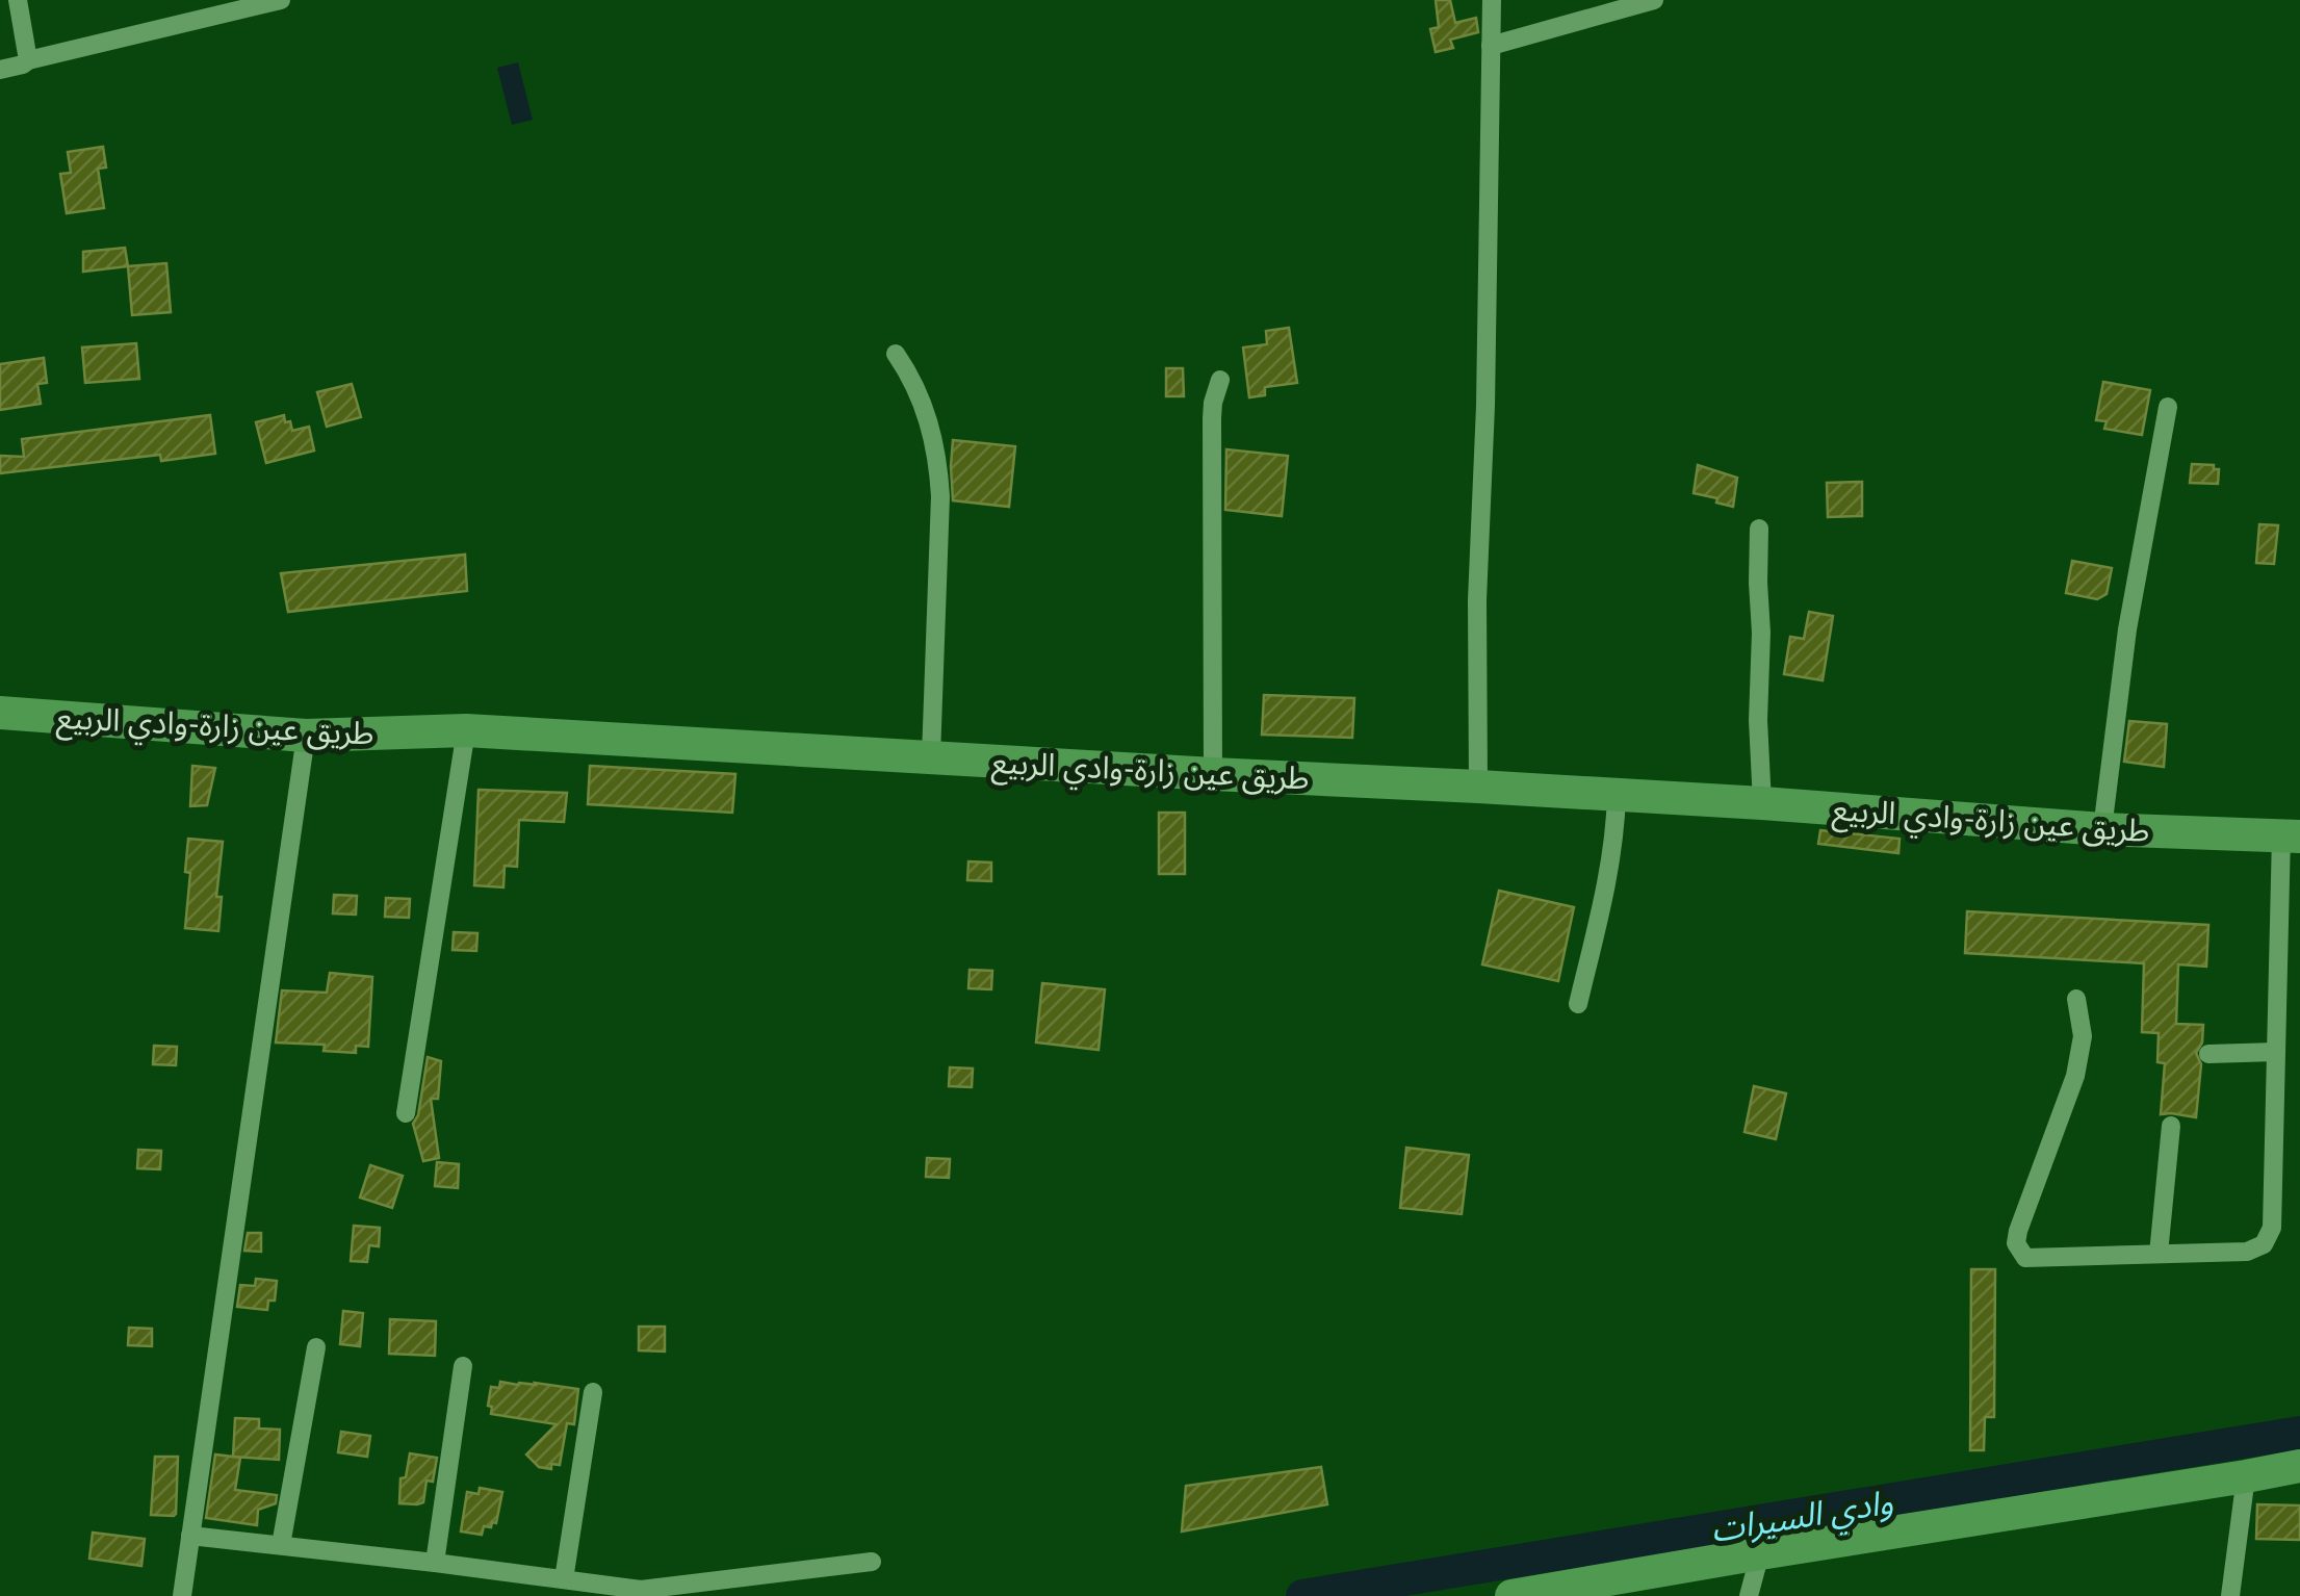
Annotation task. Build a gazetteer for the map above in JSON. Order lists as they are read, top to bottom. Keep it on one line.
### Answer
{"streets":{"main road":["طريق عين زارة-وادي الربيع"]},"water":["وادي السيرات"]}
